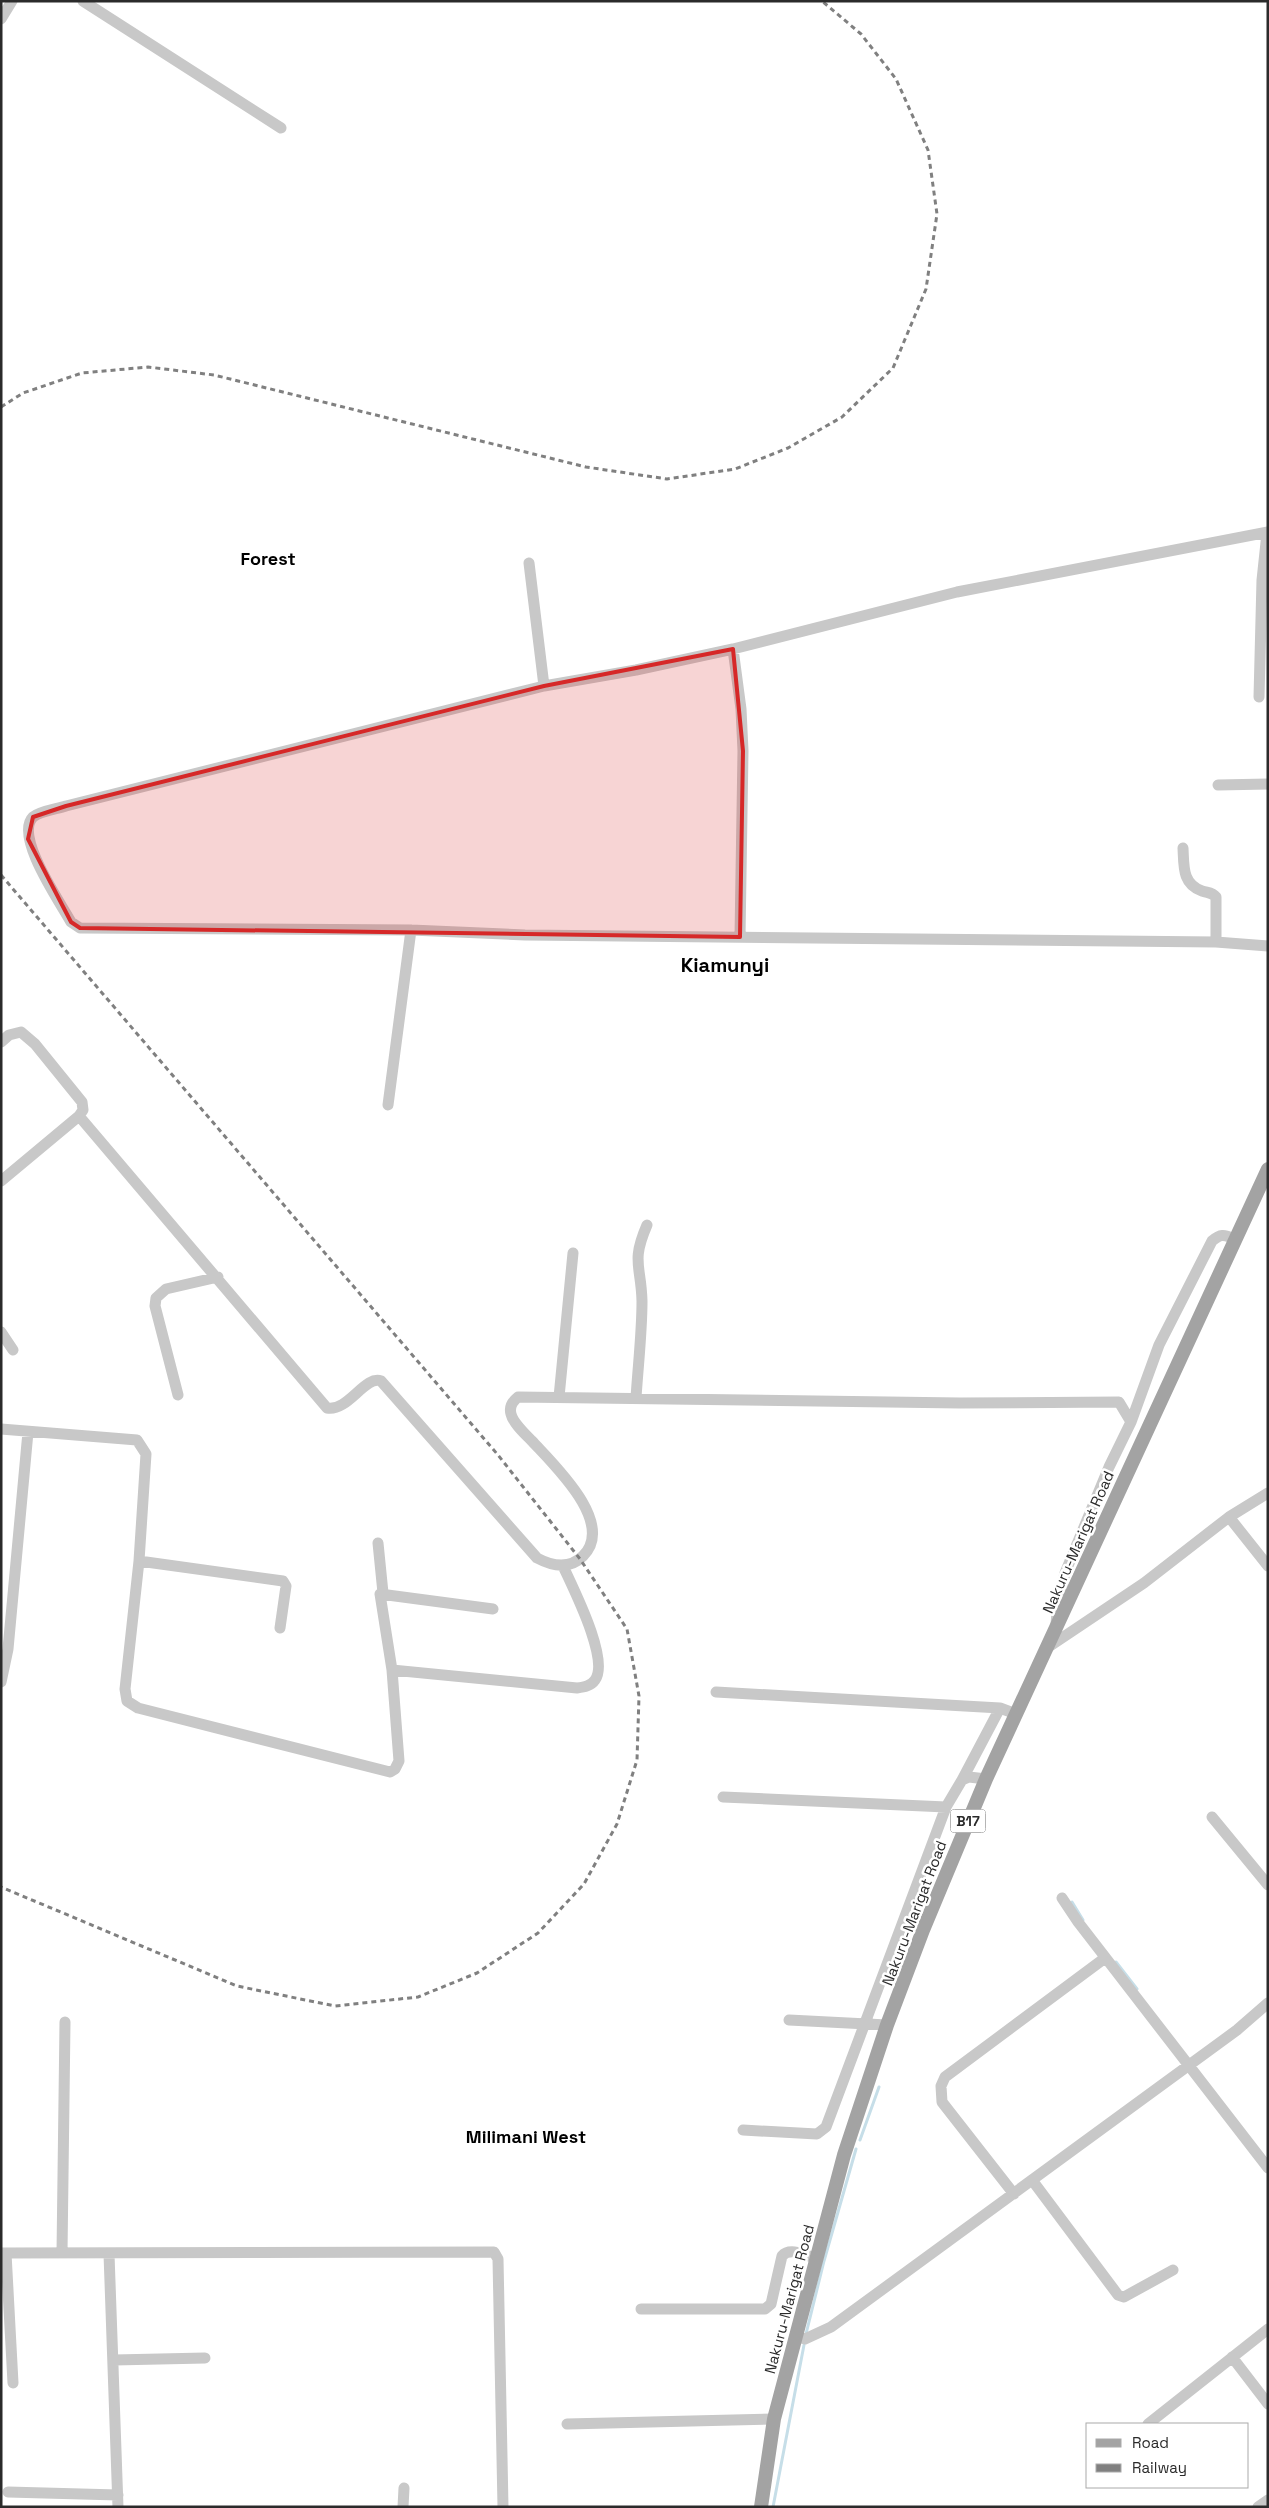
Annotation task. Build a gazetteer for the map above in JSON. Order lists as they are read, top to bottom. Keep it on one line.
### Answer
{"streets":{"main road":["Nakuru-Marigat Road","B17"]},"districts":["Forest","Kiamunyi","Milimani West"],"legend":["Road","Railway"]}
